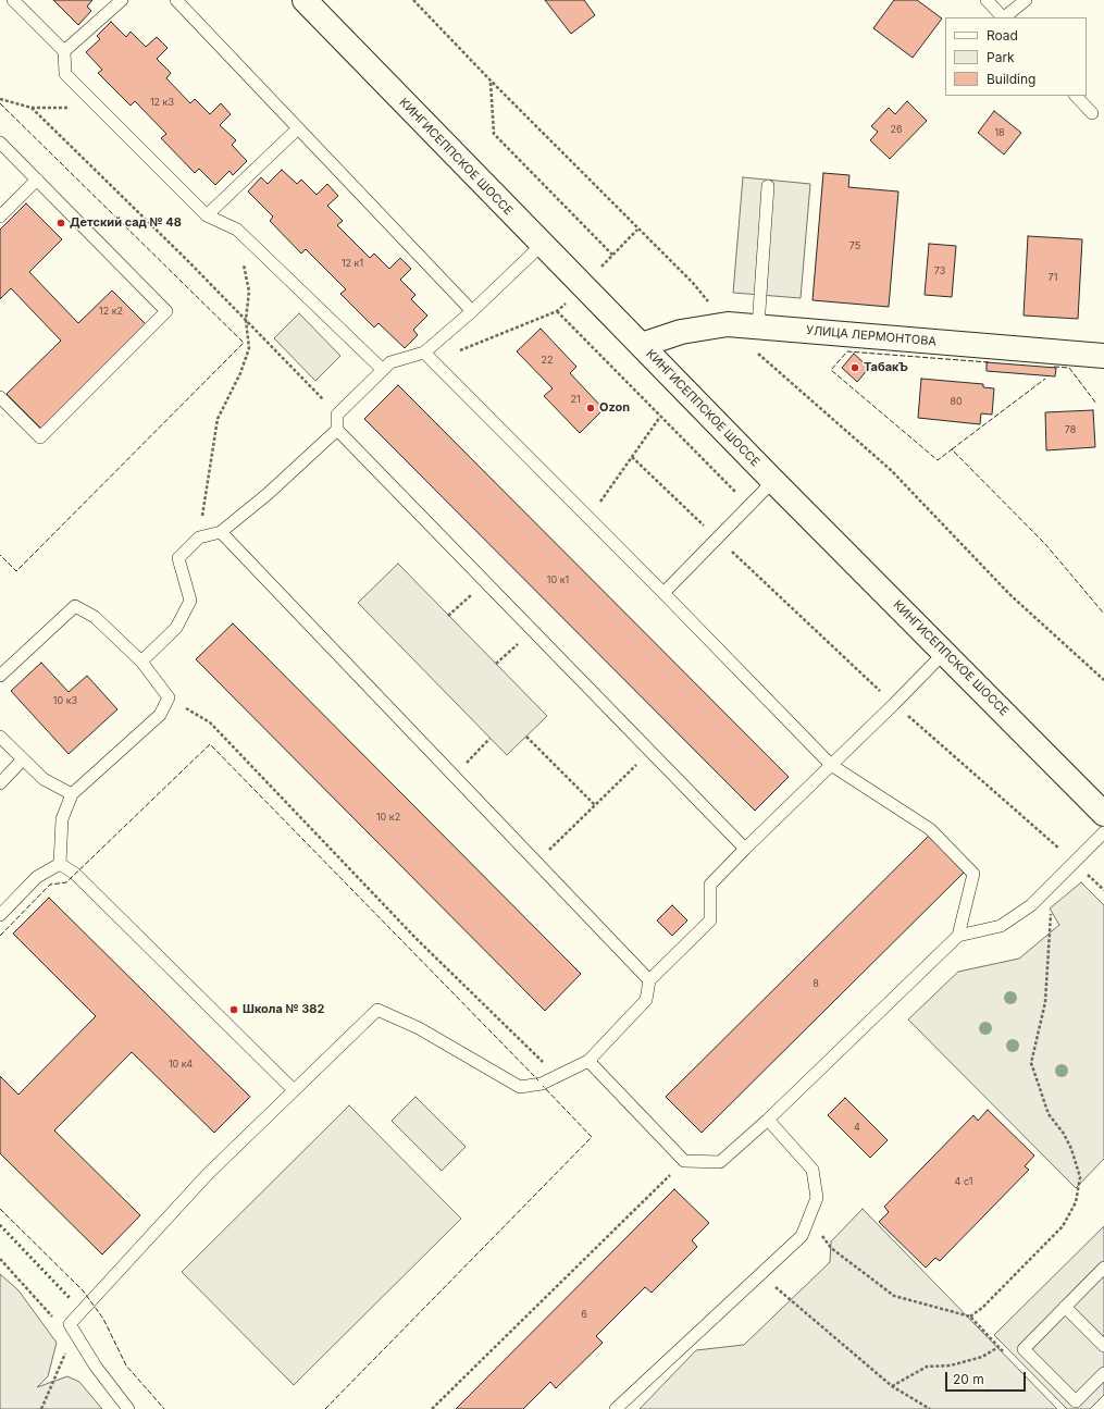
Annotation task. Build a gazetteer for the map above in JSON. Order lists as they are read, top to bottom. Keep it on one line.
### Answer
{"streets":{"main road":["КИНГИСЕППСКОЕ ШОССЕ","УЛИЦА ЛЕРМОНТОВА"]},"crossings":[["КИНГИСЕППСКОЕ ШОССЕ","УЛИЦА ЛЕРМОНТОВА"]],"places":["Детский сад № 48","ТабакЪ","Ozon","Школа № 382"],"house_numbers":["12 к3","26","18","75","12 к1","73","71","12 к2","22","21","80","78","10 к1","10 к3","10 к2","8","10 к4","4","4 с1","6"],"legend":["Road","Park","Building"],"scale_bar":"20 m"}
